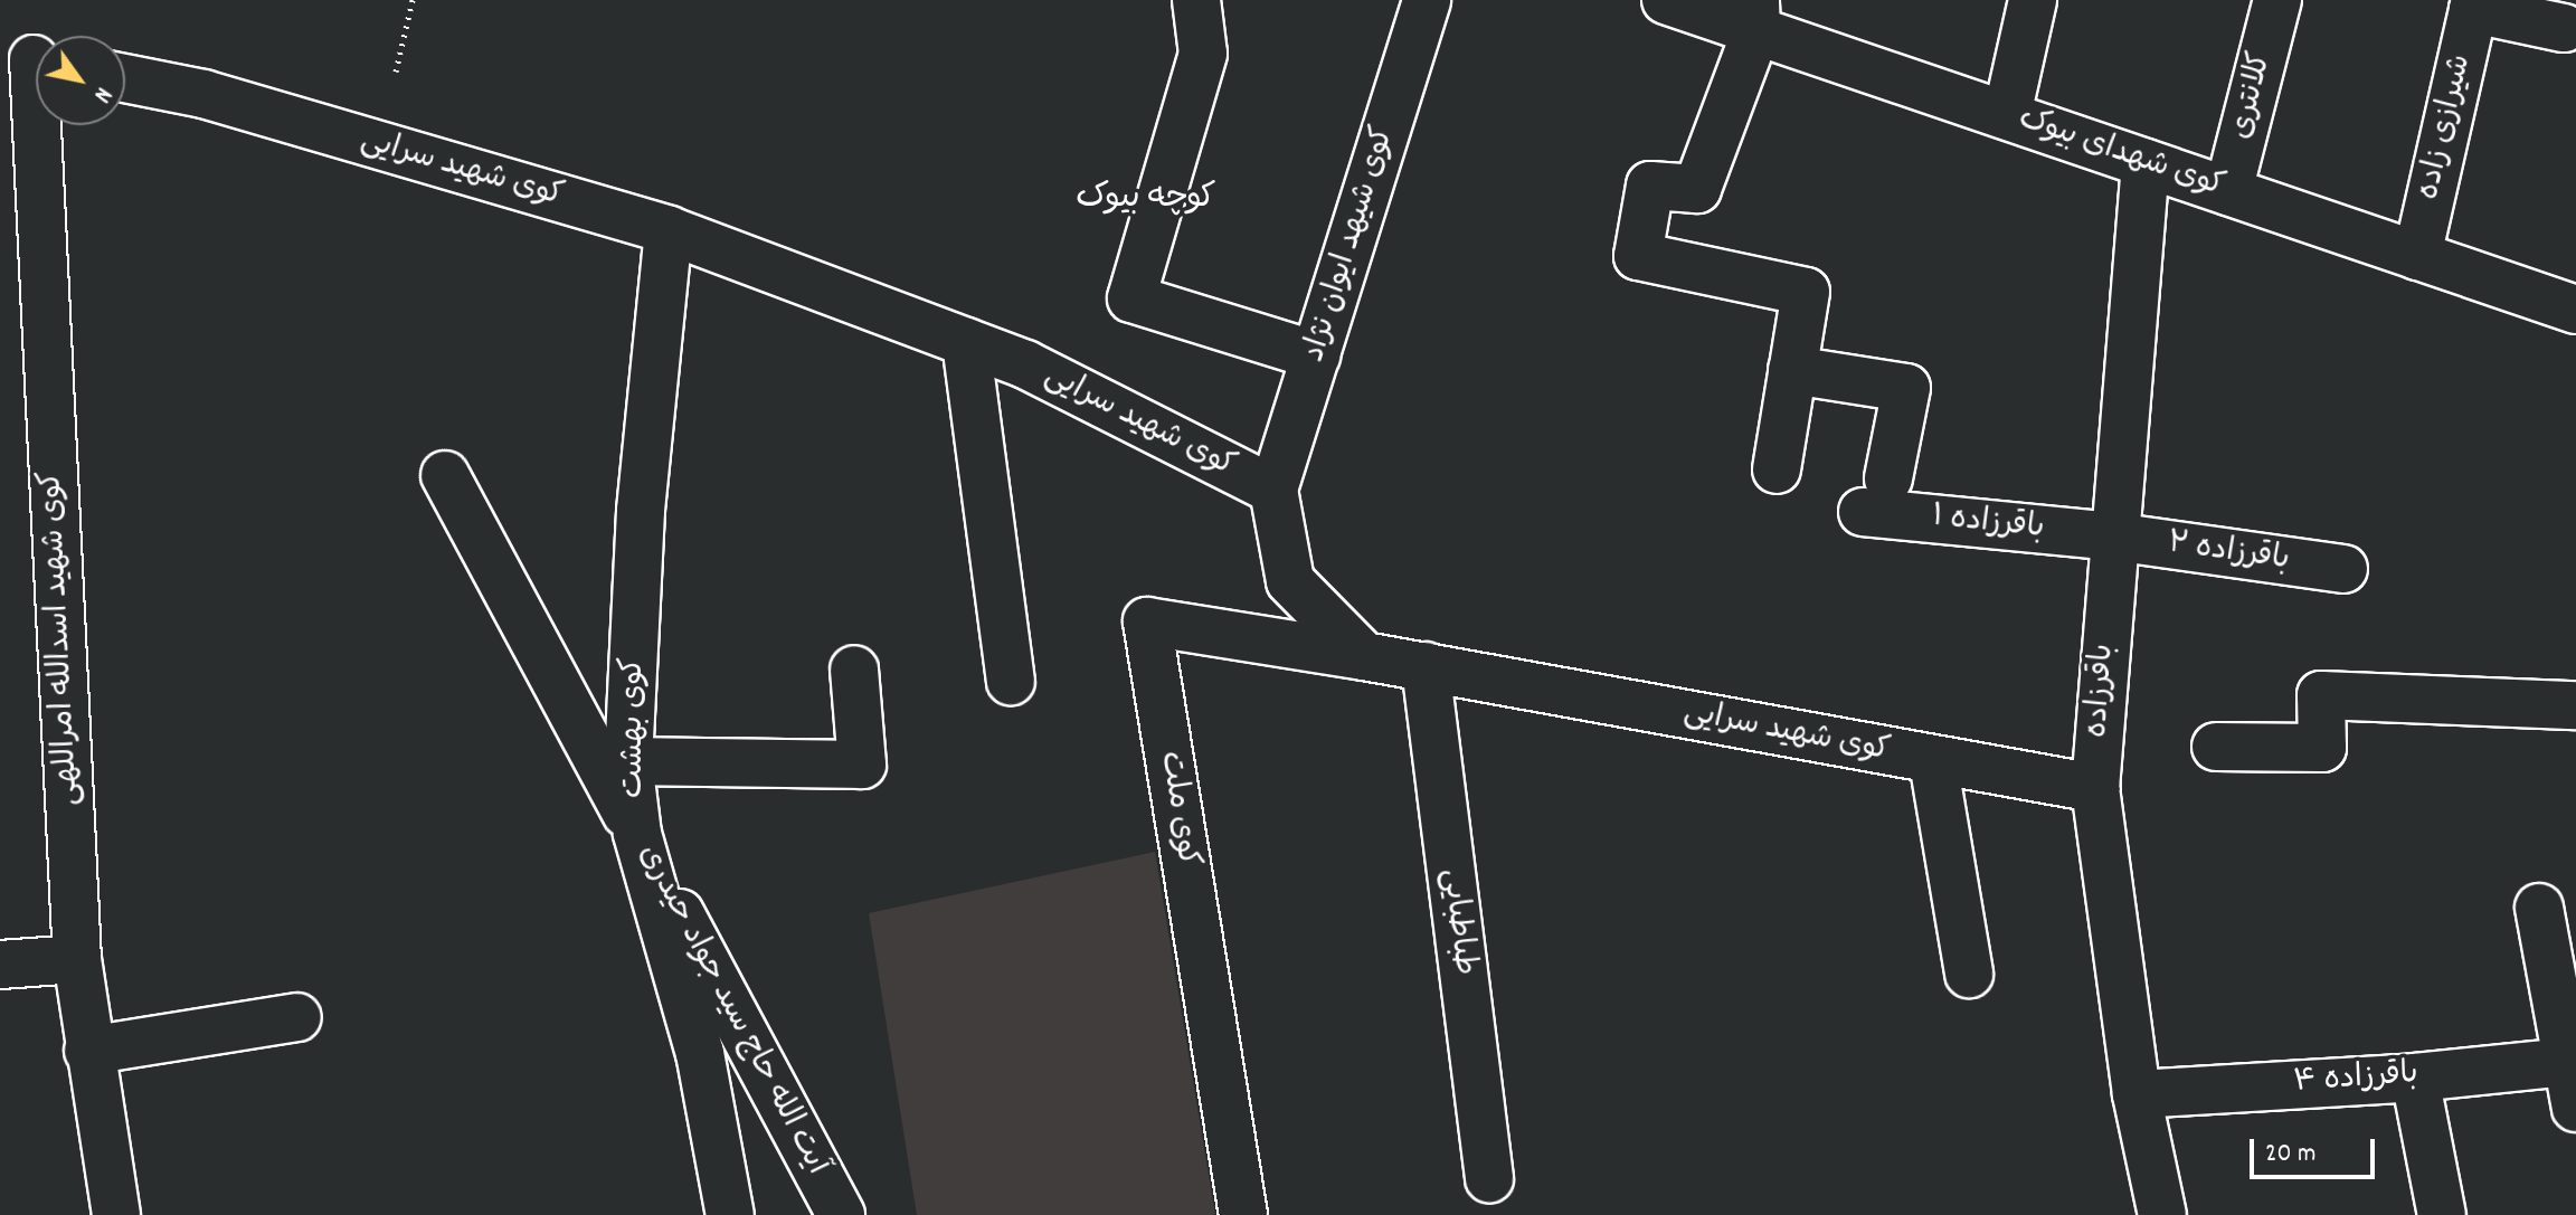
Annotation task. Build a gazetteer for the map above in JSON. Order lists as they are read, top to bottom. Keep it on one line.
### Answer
{"streets":{"street":["کلانتری","شیرازی زاده","کوی شهدای بیوک","کوی شهید سرایی","کوی شیهد ایوان نژاد","باقرزاده ۱","باقرزاده ۲","کوی شهید اسدالله امراللهی","باقرزاده","کوی بهشت","کوی ملت","طباطبایی","آیت الله حاج سید جواد حیدری","باقرزاده ۴"]},"crossings":[["کلانتری","کوی شهدای بیوک"],["شیرازی زاده","کوی شهدای بیوک"],["کوی شهدای بیوک","باقرزاده"],["کوی شهید سرایی","کوی شیهد ایوان نژاد"],["کوی شهید سرایی","باقرزاده"],["کوی شهید سرایی","کوی بهشت"],["کوی شهید سرایی","کوی ملت"],["کوی شهید سرایی","طباطبایی"],["باقرزاده ۱","باقرزاده ۲"],["باقرزاده ۱","باقرزاده"],["باقرزاده ۲","باقرزاده"],["باقرزاده","باقرزاده ۴"],["کوی بهشت","آیت الله حاج سید جواد حیدری"]],"districts":["کوچه بیوک"],"scale_bar":"20 m","north":"bottom right"}
